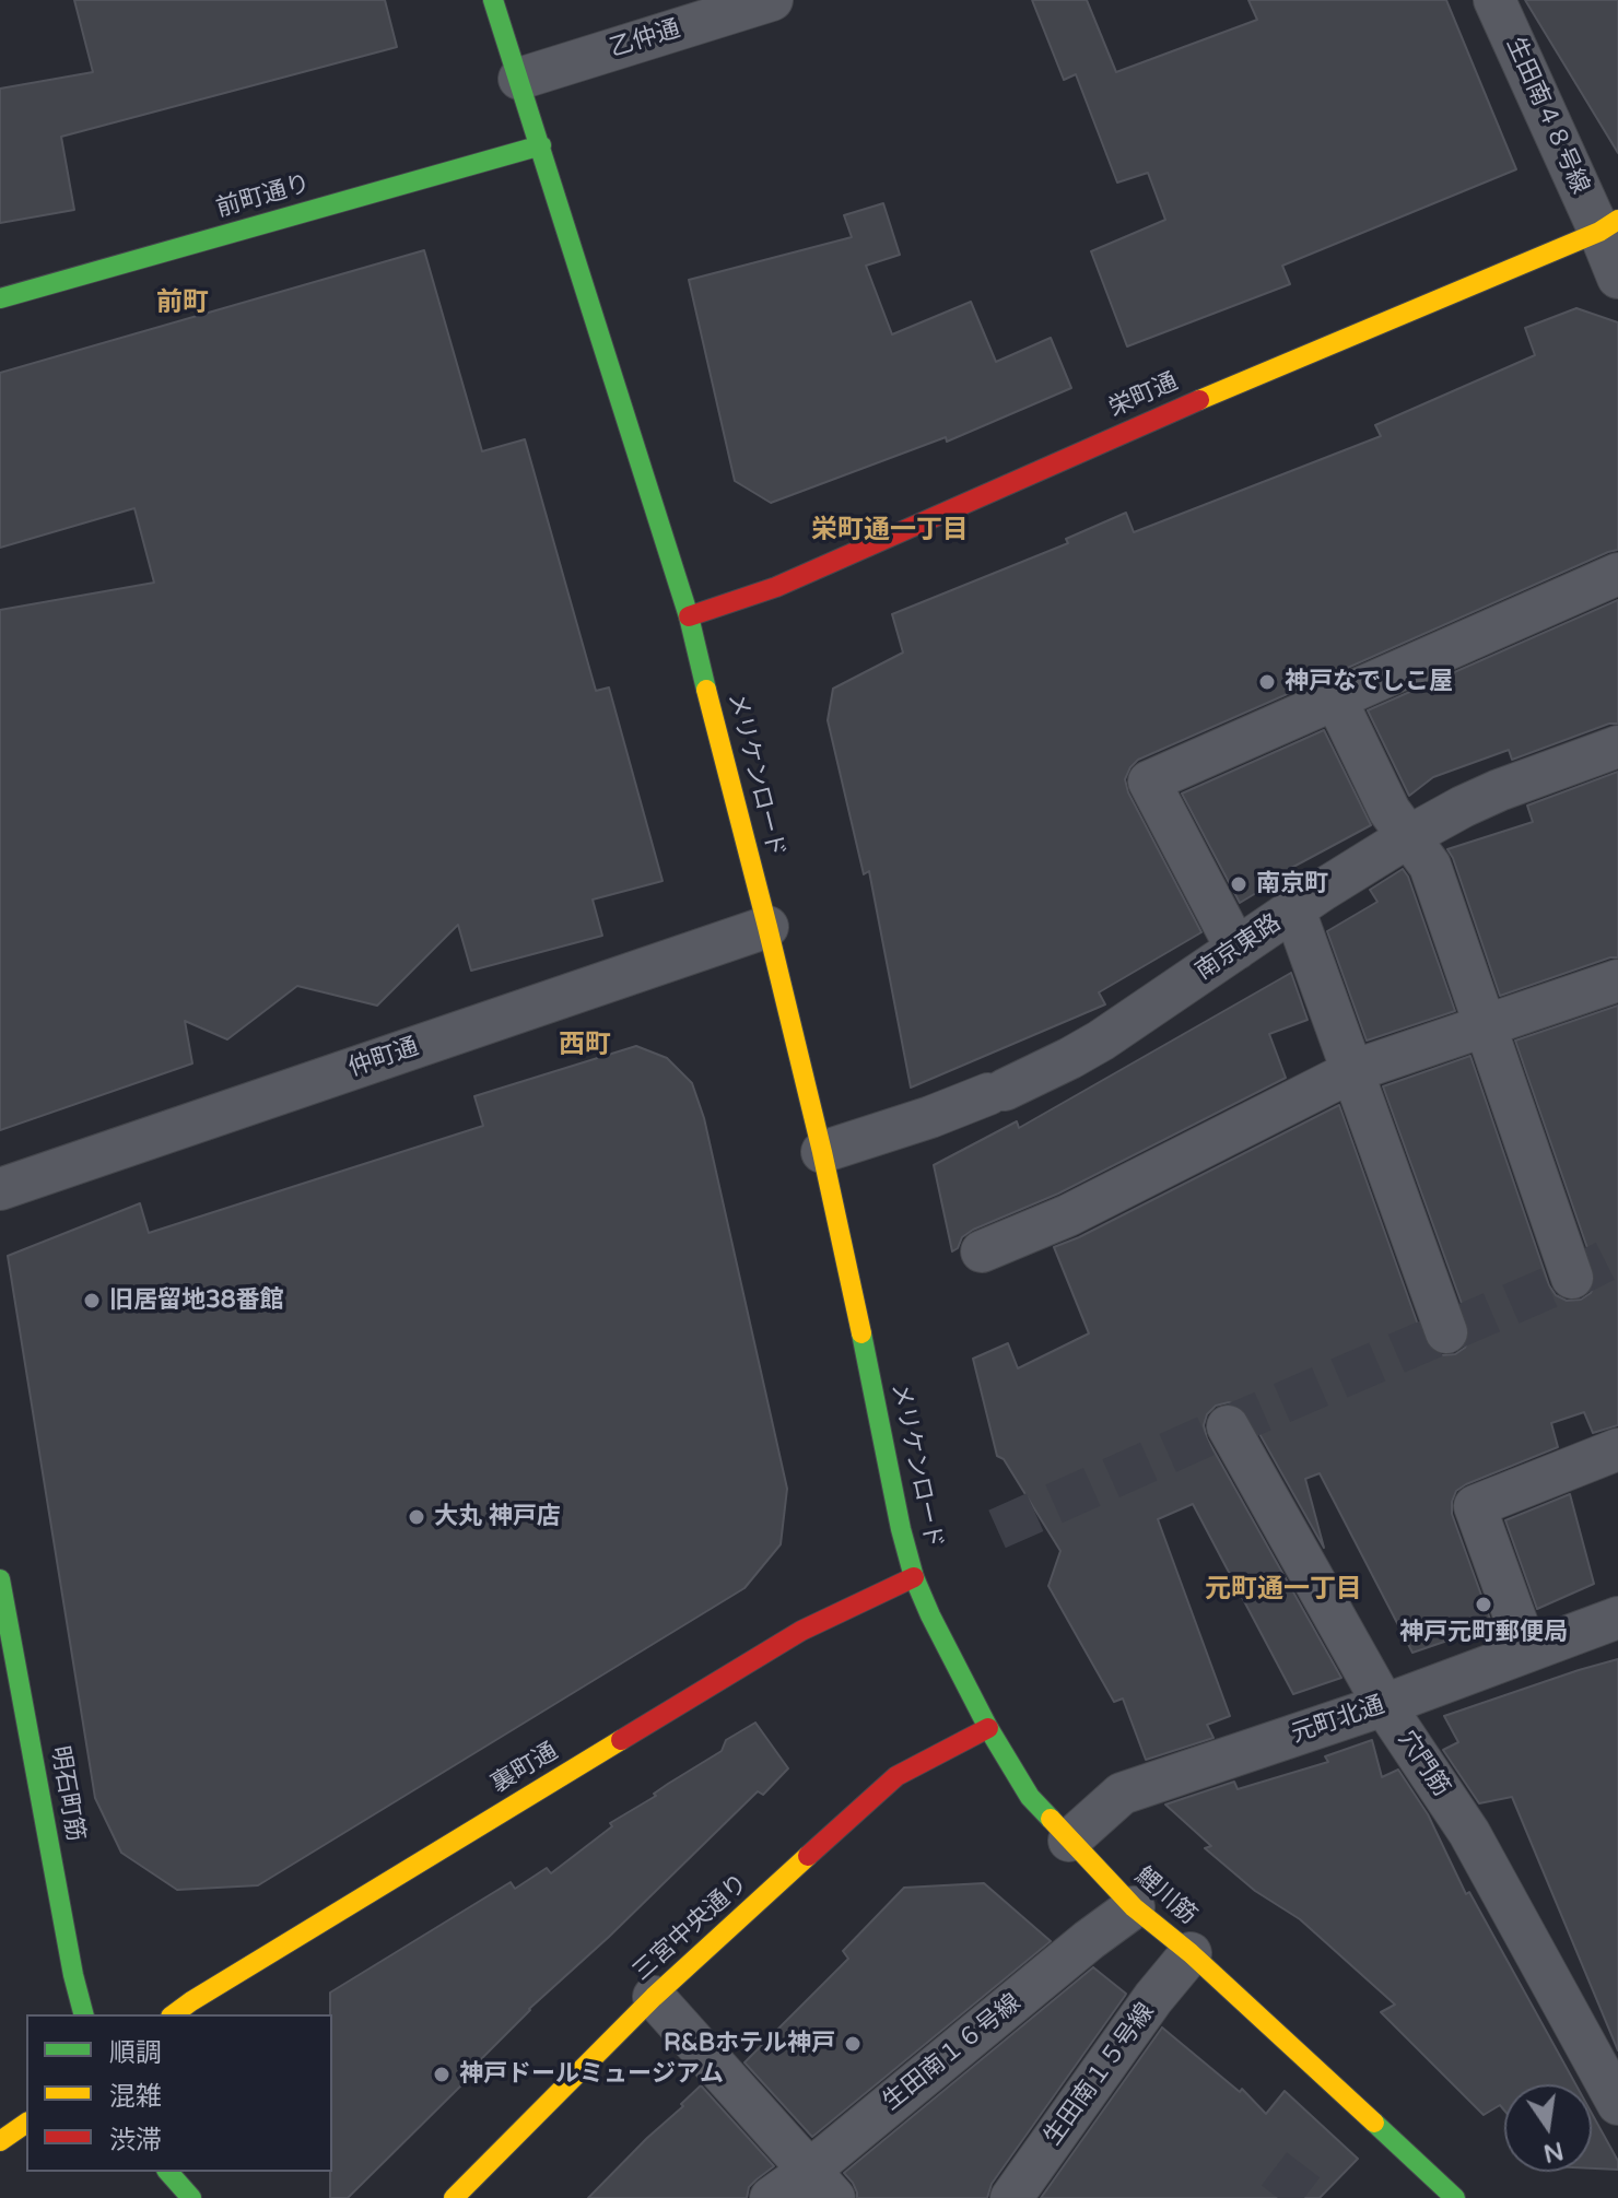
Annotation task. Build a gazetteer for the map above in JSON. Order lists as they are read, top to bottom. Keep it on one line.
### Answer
{"streets":{"street":["乙仲通","生田南４８号線","前町通り","栄町通","メリケンロード","南京東路","仲町通","元町北通","穴門筋","裏町通","明石町筋","鯉川筋","三宮中央通り","生田南１６号線","生田南１５号線"]},"crossings":[["乙仲通","メリケンロード"],["生田南４８号線","栄町通"],["前町通り","メリケンロード"],["栄町通","メリケンロード"],["メリケンロード","南京東路"],["メリケンロード","仲町通"],["メリケンロード","裏町通"],["メリケンロード","鯉川筋"],["元町北通","穴門筋"],["元町北通","鯉川筋"],["裏町通","鯉川筋"],["鯉川筋","三宮中央通り"],["鯉川筋","生田南１６号線"],["鯉川筋","生田南１５号線"]],"districts":["前町","栄町通一丁目","西町","元町通一丁目"],"places":["神戸なでしこ屋","南京町","旧居留地38番館","大丸 神戸店","神戸元町郵便局","R&Bホテル神戸","神戸ドールミュージアム"],"legend":["順調","混雑","渋滞"],"north":"bottom"}
